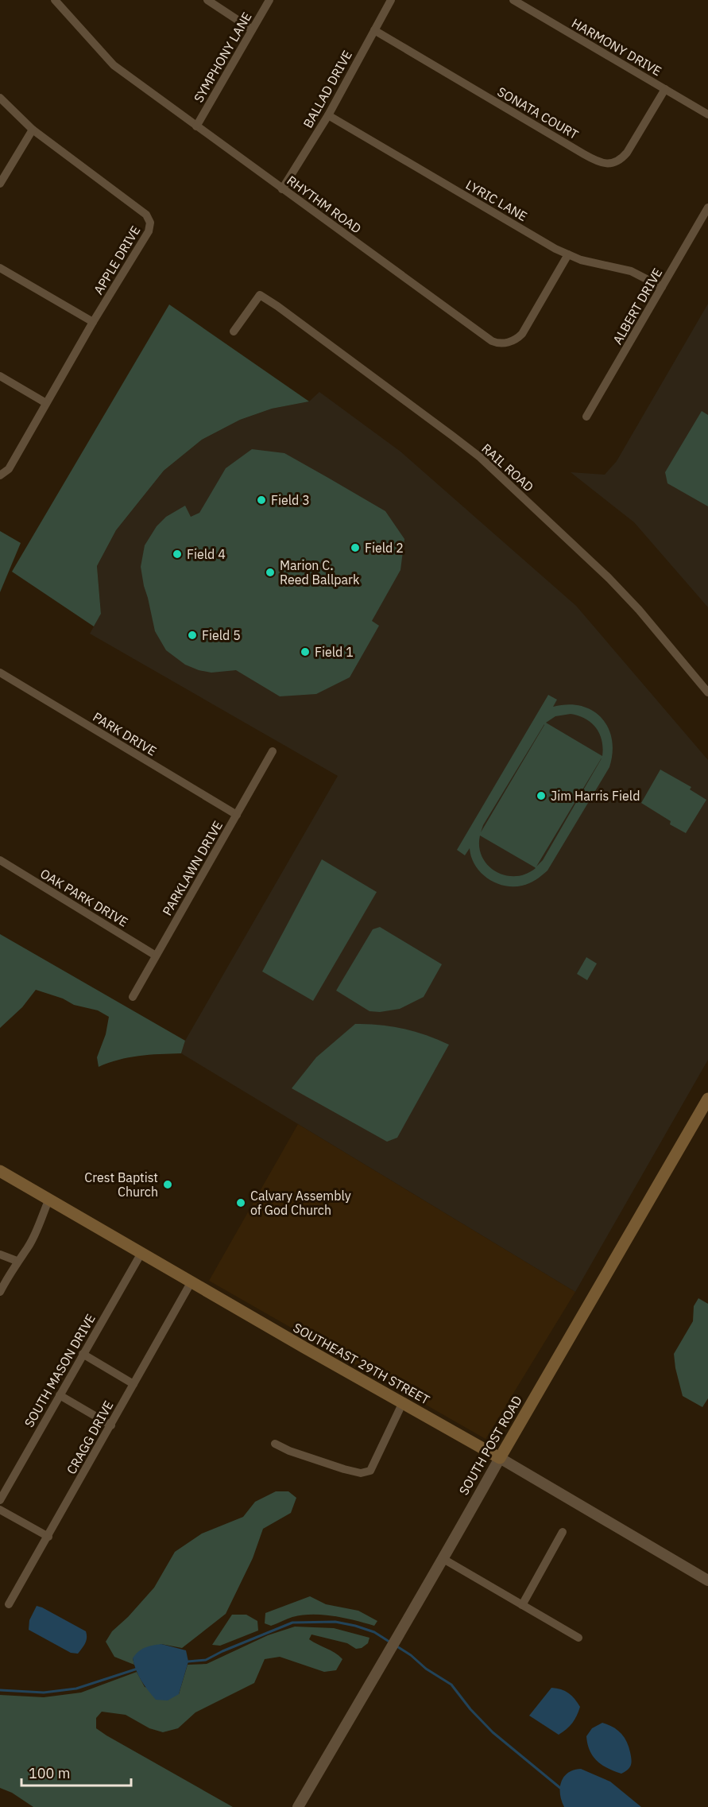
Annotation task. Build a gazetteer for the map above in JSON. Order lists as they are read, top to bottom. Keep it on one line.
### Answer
{"streets":{"main road":["SOUTHEAST 29TH STREET","SOUTH POST ROAD"],"street":["HARMONY DRIVE","SYMPHONY LANE","BALLAD DRIVE","SONATA COURT","LYRIC LANE","RHYTHM ROAD","APPLE DRIVE","ALBERT DRIVE","RAIL ROAD","PARK DRIVE","PARKLAWN DRIVE","OAK PARK DRIVE","SOUTH MASON DRIVE","CRAGG DRIVE"]},"crossings":[["HARMONY DRIVE","SONATA COURT"],["SYMPHONY LANE","RHYTHM ROAD"],["BALLAD DRIVE","SONATA COURT"],["BALLAD DRIVE","LYRIC LANE"],["BALLAD DRIVE","RHYTHM ROAD"],["LYRIC LANE","RHYTHM ROAD"],["LYRIC LANE","ALBERT DRIVE"],["PARK DRIVE","PARKLAWN DRIVE"],["PARKLAWN DRIVE","OAK PARK DRIVE"],["SOUTHEAST 29TH STREET","SOUTH MASON DRIVE"],["SOUTHEAST 29TH STREET","CRAGG DRIVE"],["SOUTHEAST 29TH STREET","SOUTH POST ROAD"]],"places":["Field 3","Field 2","Field 4","Marion C. Reed Ballpark","Field 5","Field 1","Jim Harris Field","Crest Baptist Church","Calvary Assembly of God Church"],"scale_bar":"100 m"}
